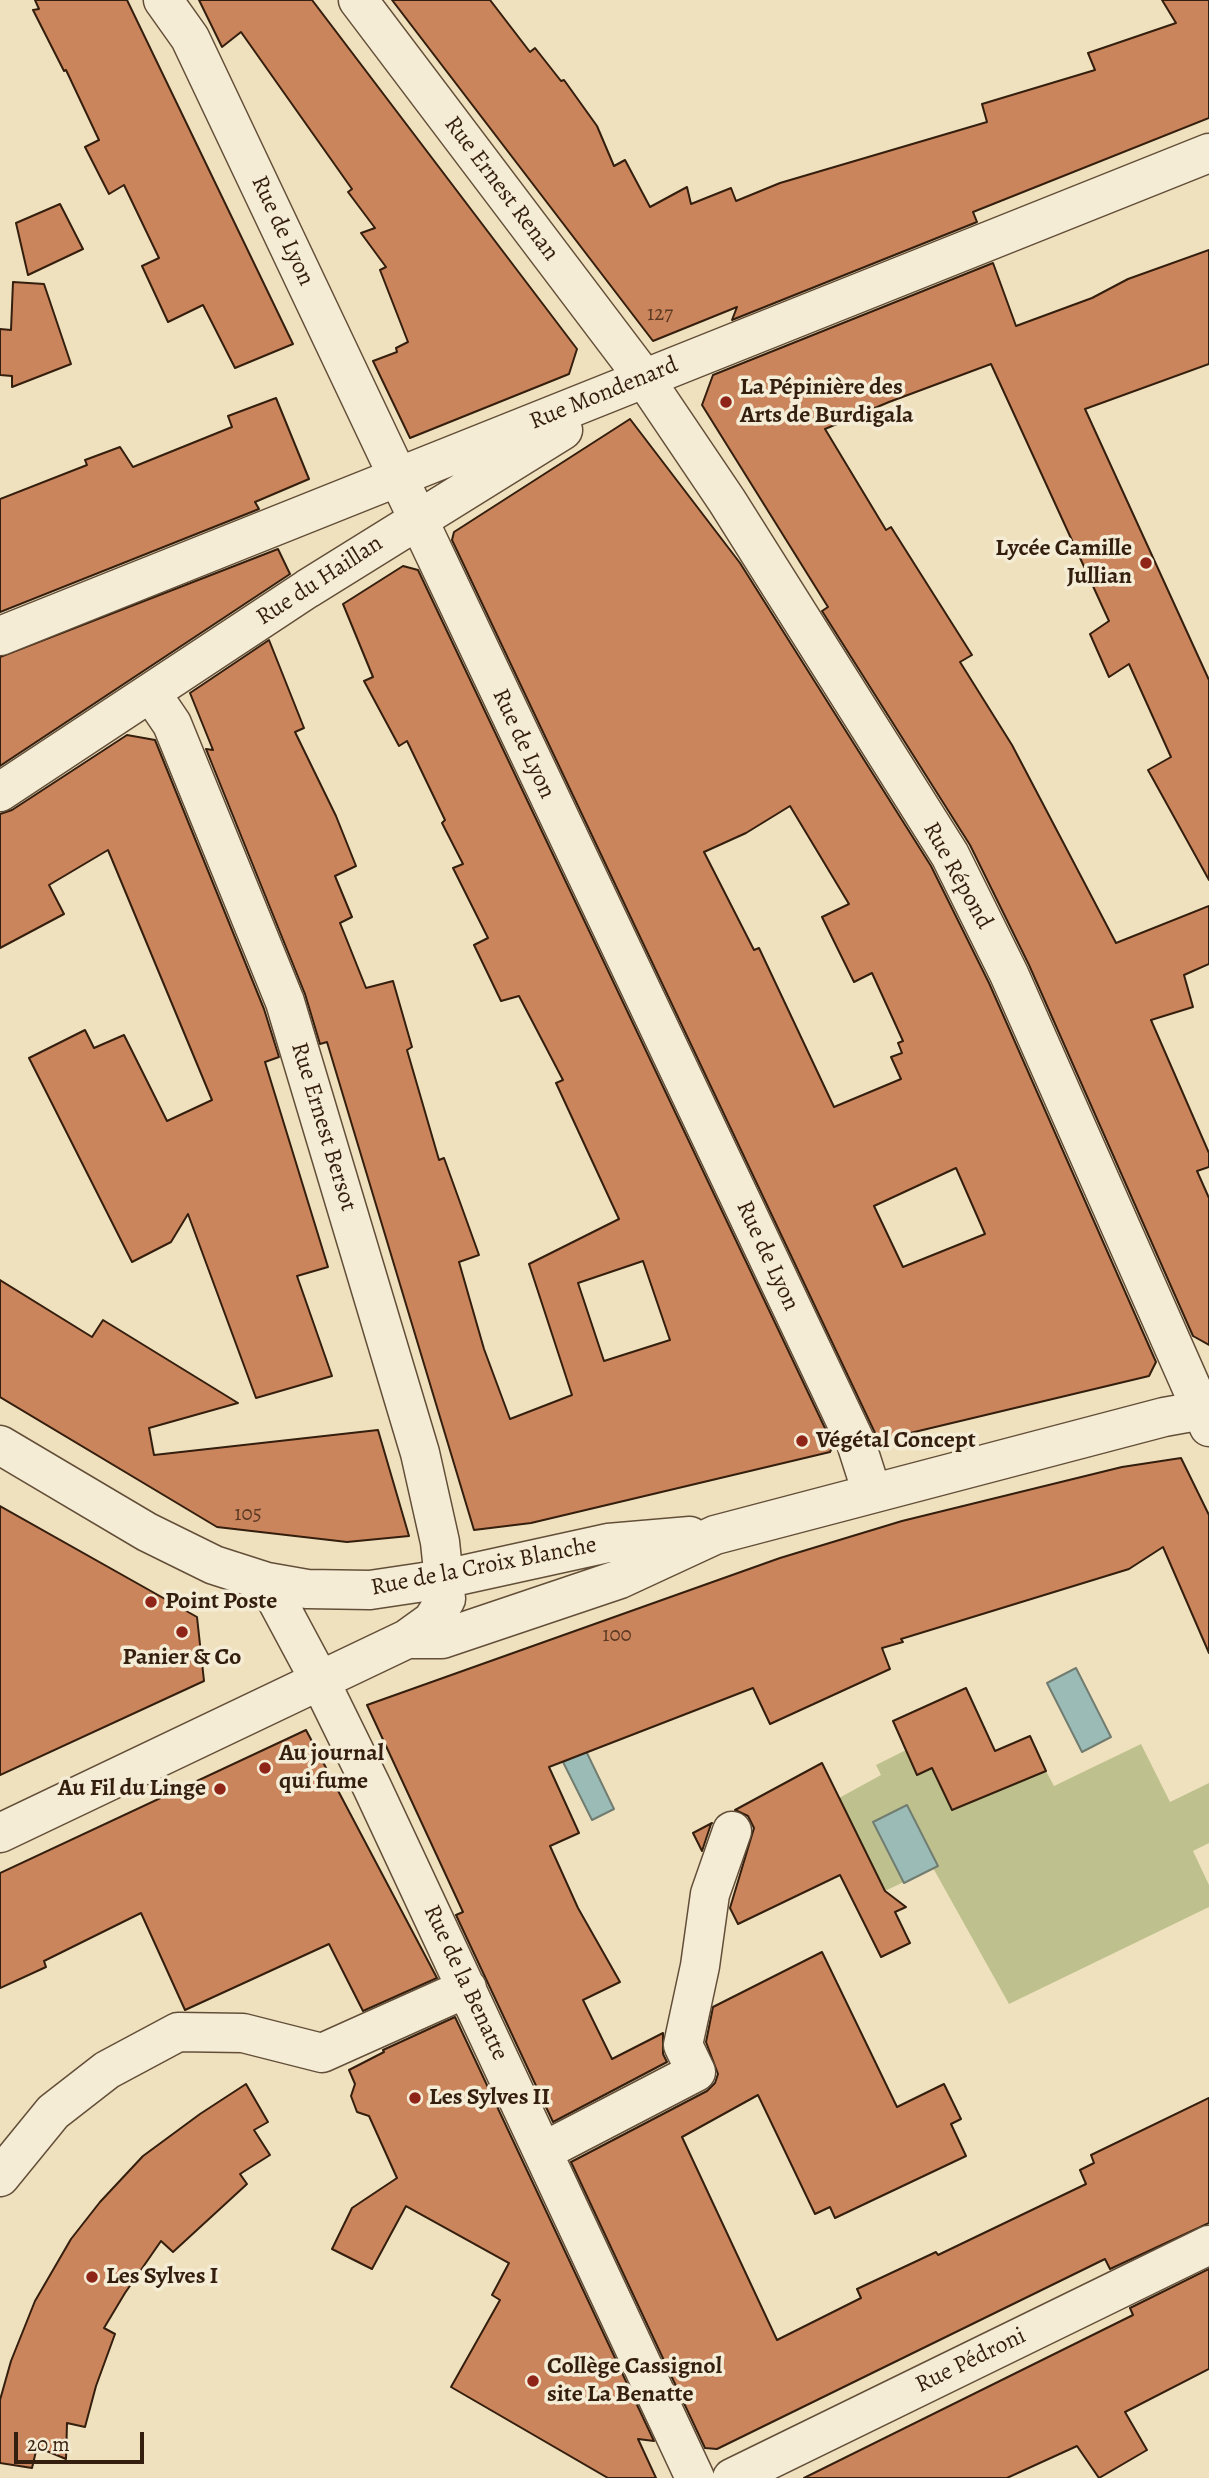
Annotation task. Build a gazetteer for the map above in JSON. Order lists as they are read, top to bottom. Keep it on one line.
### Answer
{"streets":{"street":["Rue Ernest Renan","Rue de Lyon","Rue Mondenard","Rue du Haillan","Rue Répond","Rue Ernest Bersot","Rue de la Croix Blanche","Rue de la Benatte","Rue Pédroni"]},"crossings":[["Rue Ernest Renan","Rue Mondenard"],["Rue Ernest Renan","Rue du Haillan"],["Rue Ernest Renan","Rue Répond"],["Rue de Lyon","Rue Mondenard"],["Rue de Lyon","Rue du Haillan"],["Rue de Lyon","Rue de la Croix Blanche"],["Rue Mondenard","Rue du Haillan"],["Rue Mondenard","Rue Répond"],["Rue du Haillan","Rue Répond"],["Rue du Haillan","Rue Ernest Bersot"],["Rue Répond","Rue de la Croix Blanche"],["Rue Ernest Bersot","Rue de la Croix Blanche"],["Rue de la Croix Blanche","Rue de la Benatte"]],"places":["La Pépinière des Arts de Burdigala","Lycée Camille Jullian","Végétal Concept","Point Poste","Panier & Co","Au journal qui fume","Au Fil du Linge","Les Sylves II","Les Sylves I","Collège Cassignol site La Benatte"],"house_numbers":["127","105","100"],"scale_bar":"20 m"}
